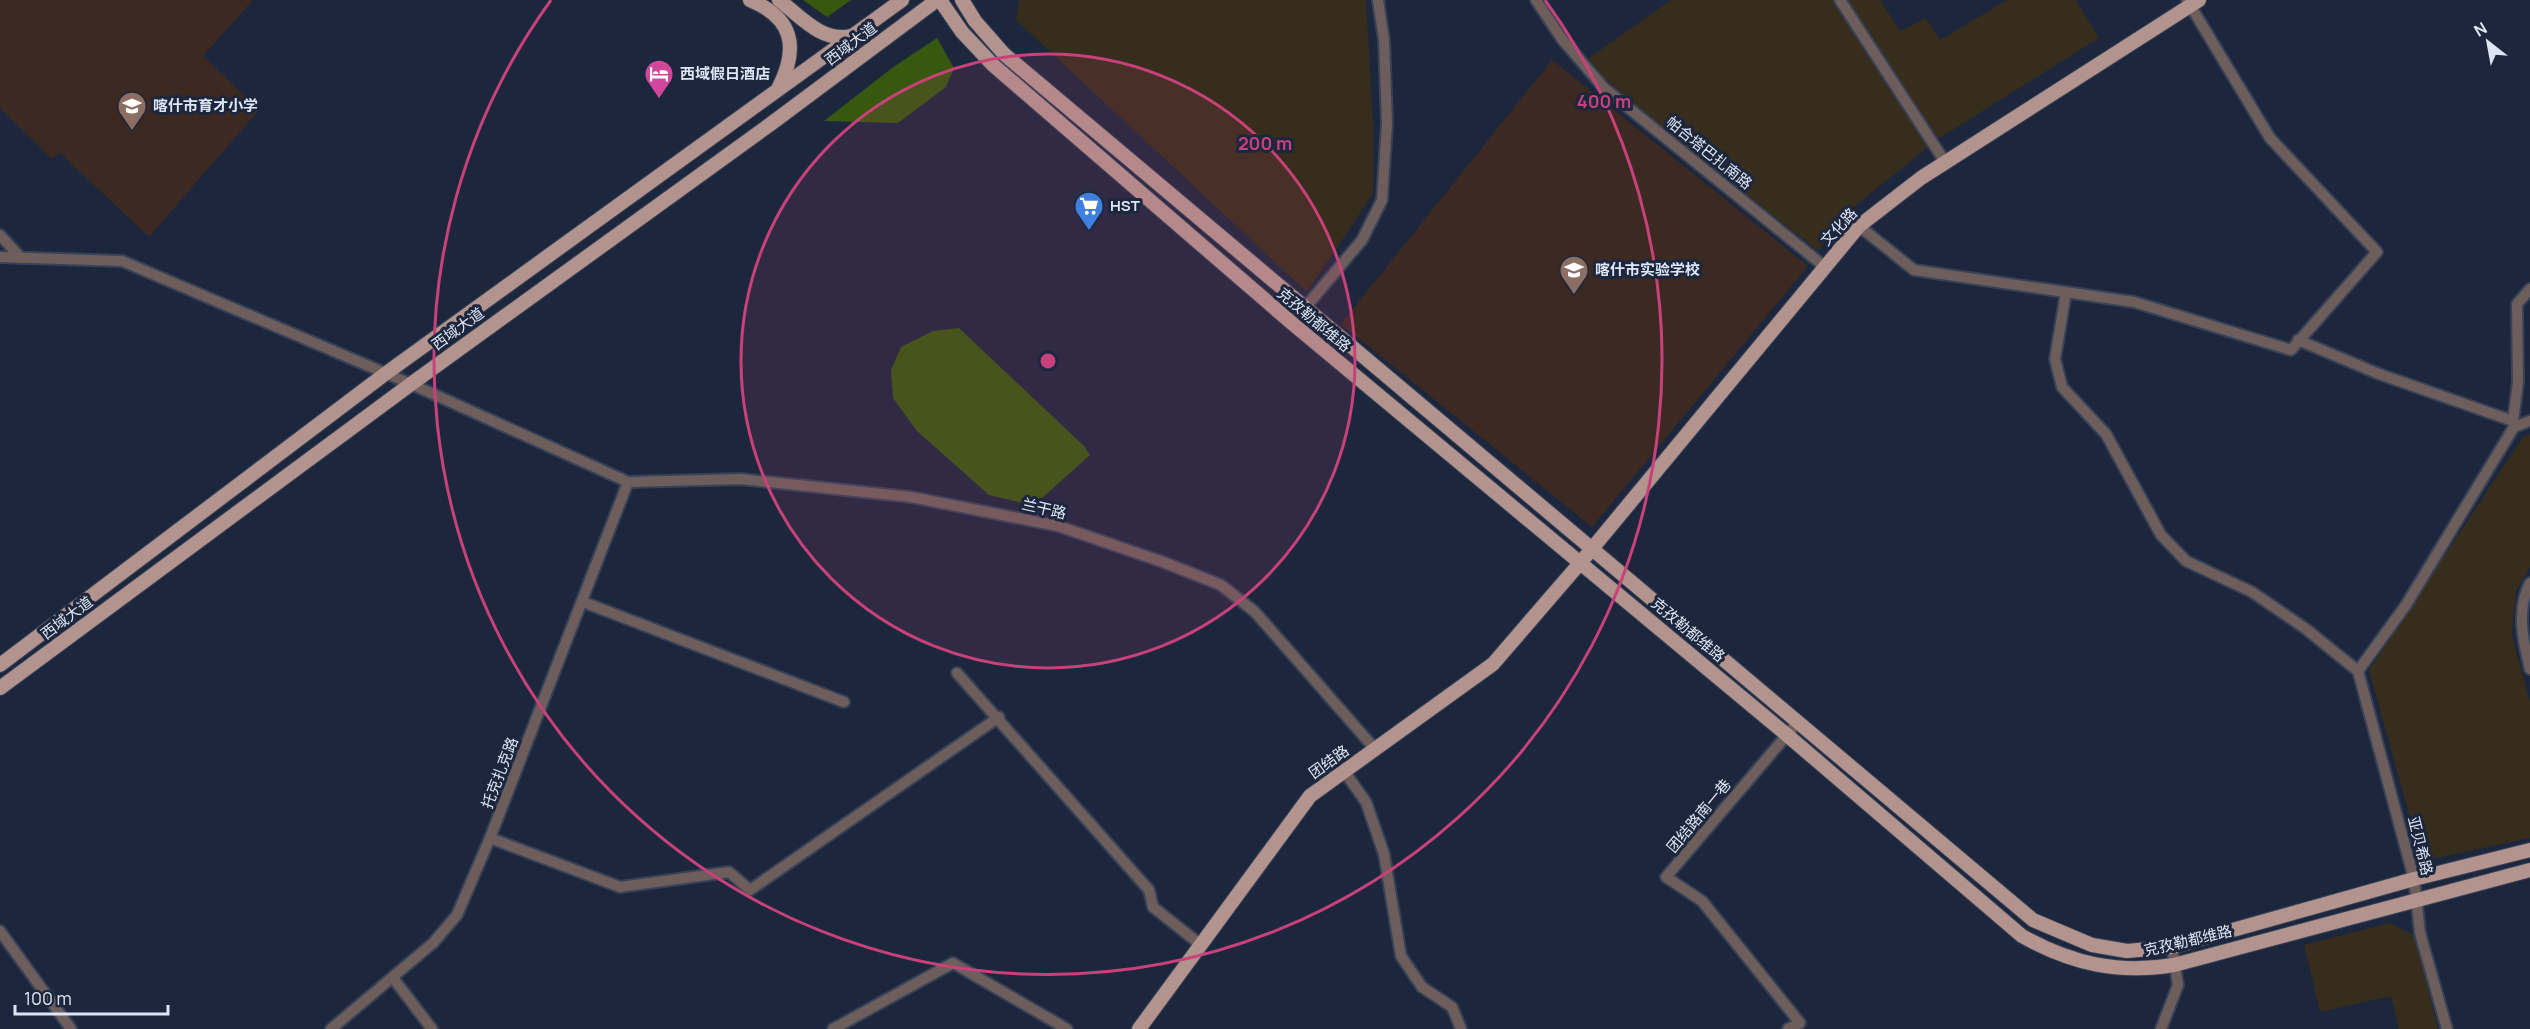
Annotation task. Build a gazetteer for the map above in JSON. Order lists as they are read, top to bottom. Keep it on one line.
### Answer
{"streets":{"main road":["西域大道","文化路","克孜勒都维路","团结路"],"street":["帕合塔巴扎南路","兰干路","托克扎克路","团结路南一巷","亚贝希路"]},"crossings":[["西域大道","克孜勒都维路"],["帕合塔巴扎南路","文化路"],["文化路","克孜勒都维路"],["文化路","团结路"],["克孜勒都维路","团结路"],["克孜勒都维路","团结路南一巷"],["克孜勒都维路","亚贝希路"],["兰干路","团结路"],["兰干路","托克扎克路"]],"places":{"hotel":["西域假日酒店"],"school or university":["喀什市育才小学","喀什市实验学校"],"supermarket":["HST"]},"scale_bar":"100 m","north":"top left","rings":["400 m","200 m"]}
